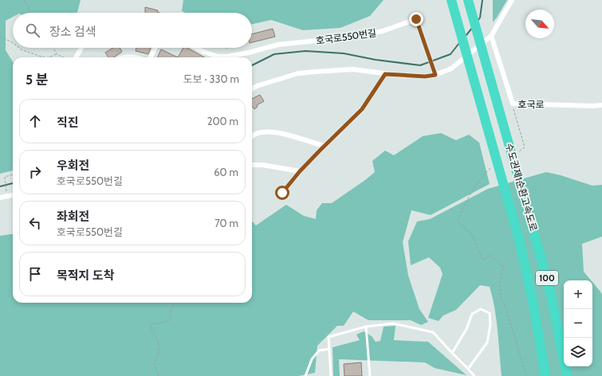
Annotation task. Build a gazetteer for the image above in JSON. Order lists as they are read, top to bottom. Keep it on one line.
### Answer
{"streets":{"highway":["수도권제1순환고속도로","100"],"street":["호국로550번길","호국로"]},"north":"bottom right","page":{"search":"장소 검색","heading":["5 분","도보 · 330 m"],"list":[["직진","200 m"],["우회전","호국로550번길","60 m"],["좌회전","호국로550번길","70 m"],"목적지 도착"],"map_buttons":["+","−"]}}
